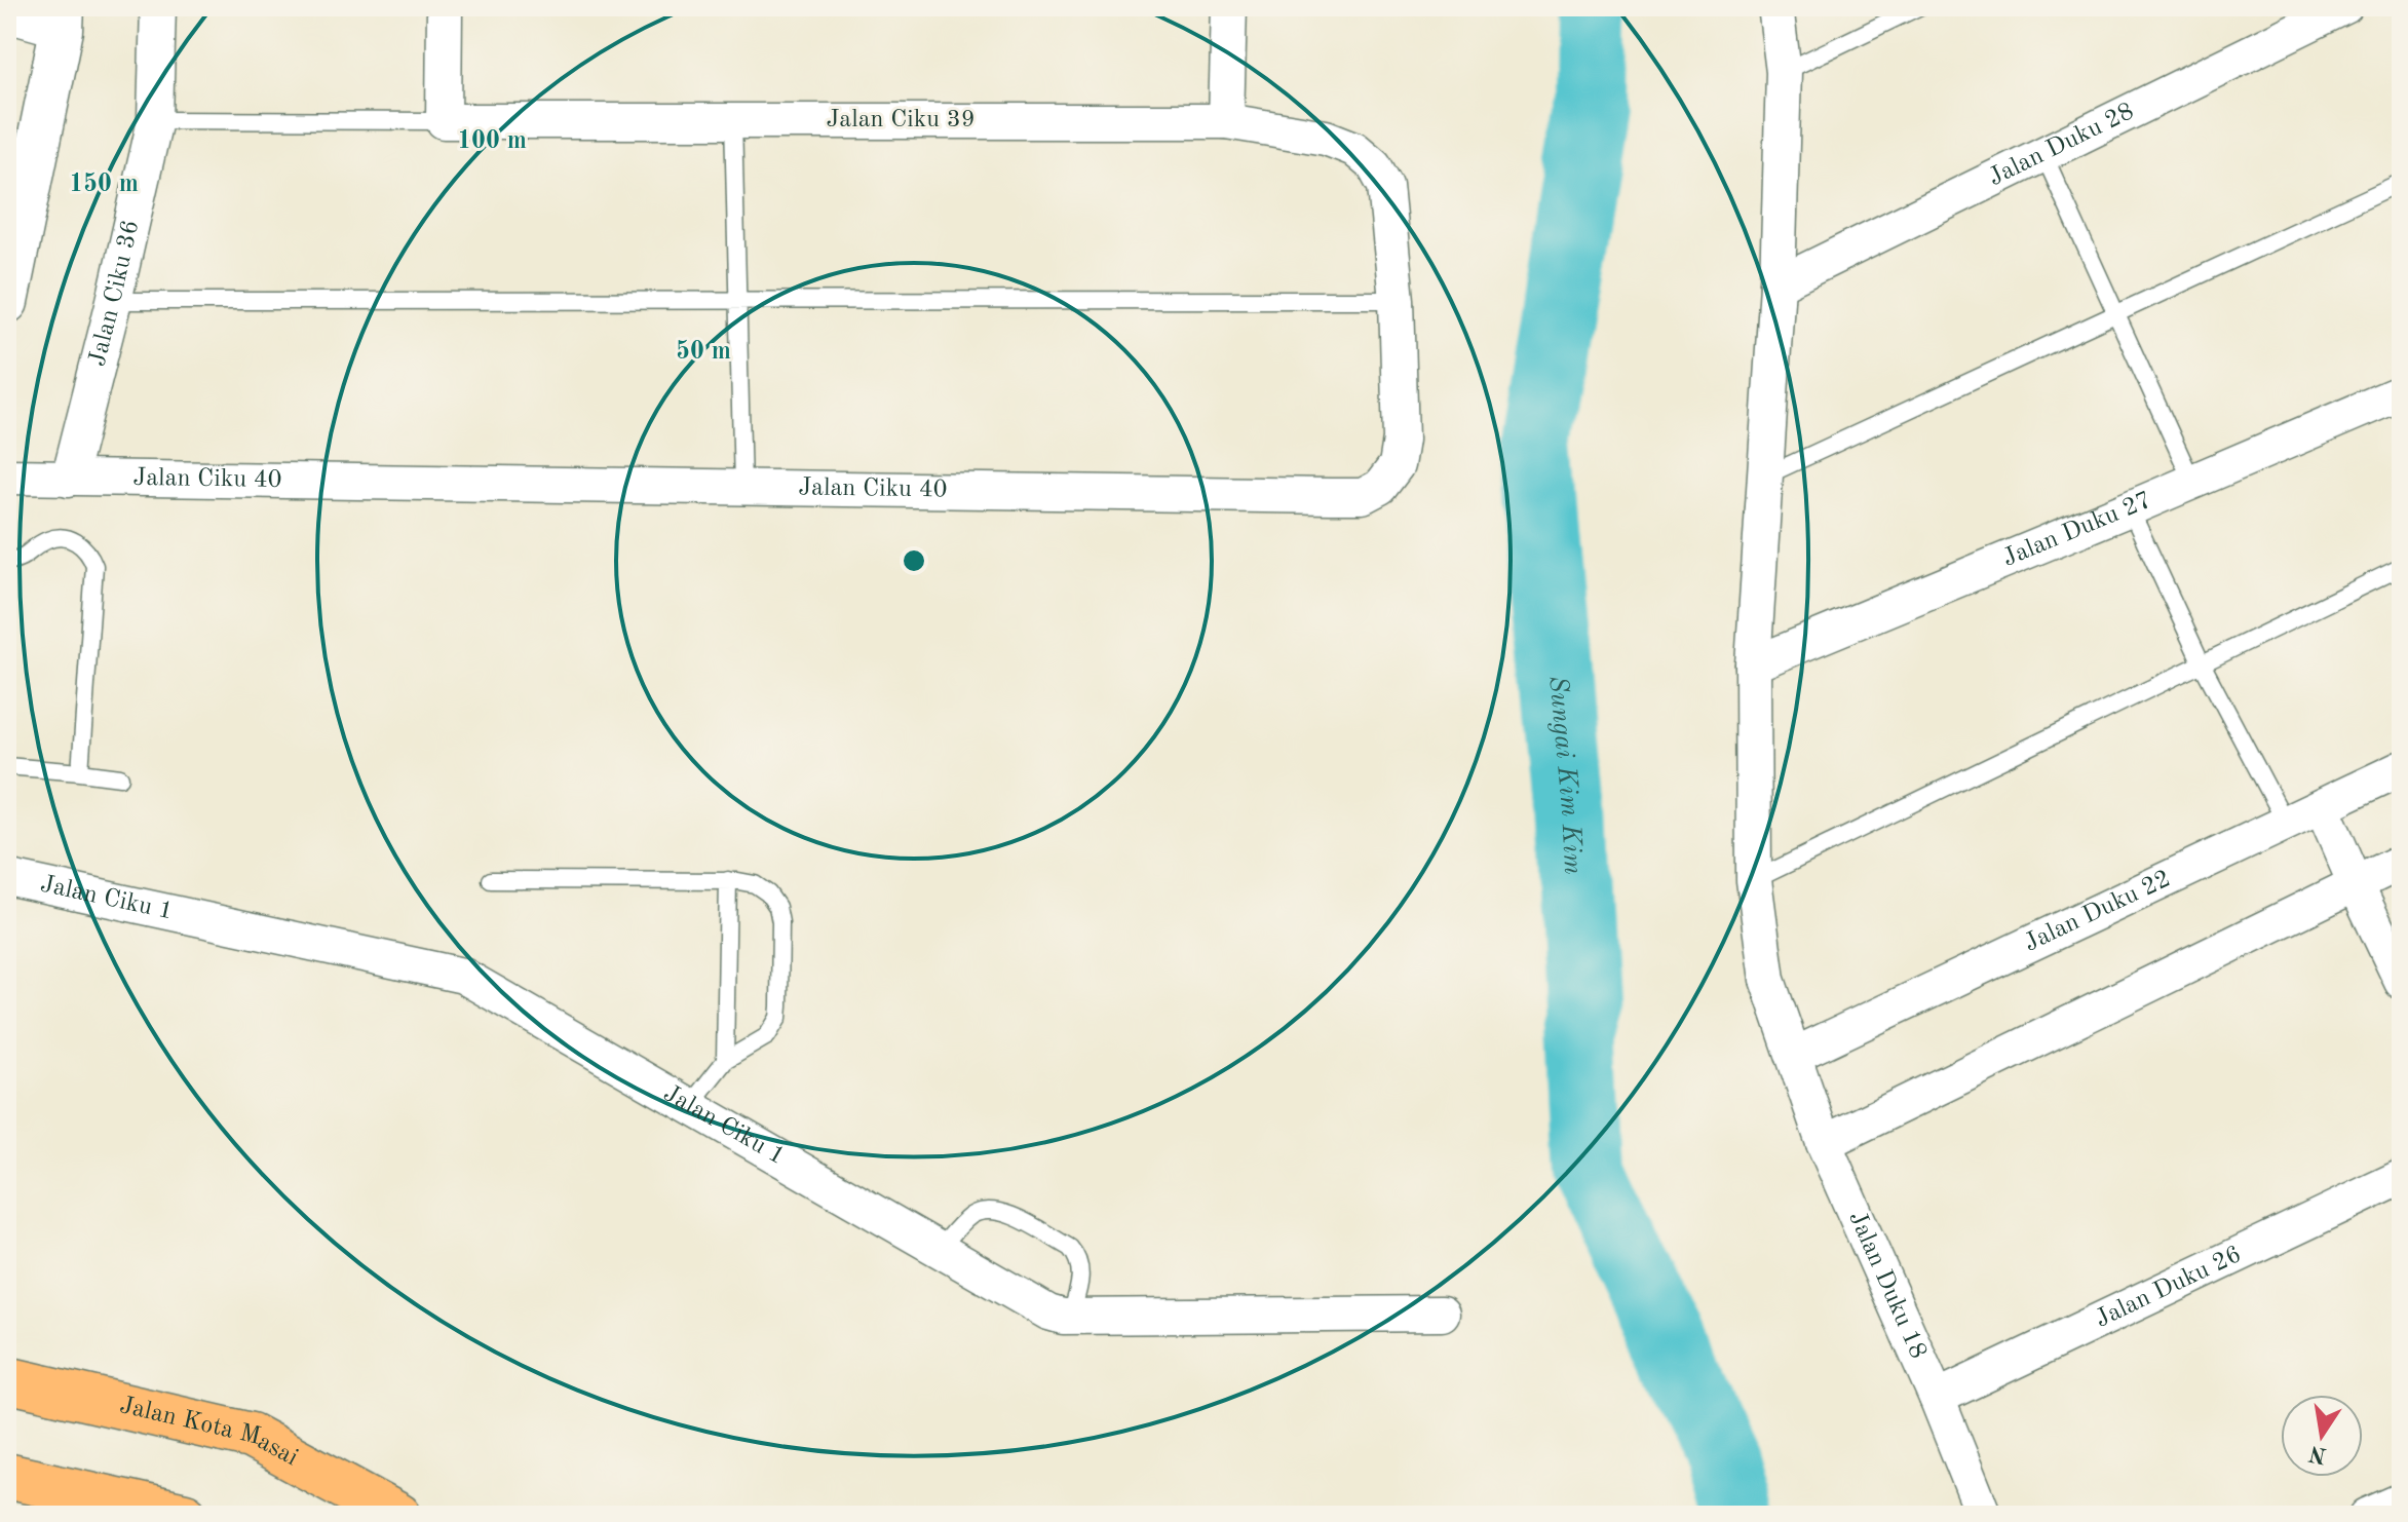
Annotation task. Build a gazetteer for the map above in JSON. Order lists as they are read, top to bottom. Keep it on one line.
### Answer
{"streets":{"main road":["Jalan Kota Masai"],"street":["Jalan Ciku 39","Jalan Duku 28","Jalan Ciku 36","Jalan Ciku 40","Jalan Duku 27","Jalan Ciku 1","Jalan Duku 22","Jalan Duku 18","Jalan Duku 26"]},"crossings":[["Jalan Ciku 39","Jalan Ciku 40"],["Jalan Duku 28","Jalan Duku 18"],["Jalan Ciku 36","Jalan Ciku 40"],["Jalan Duku 27","Jalan Duku 18"],["Jalan Duku 22","Jalan Duku 18"],["Jalan Duku 18","Jalan Duku 26"]],"water":["Sungai Kim Kim"],"north":"bottom","rings":["100 m","150 m","50 m"]}
